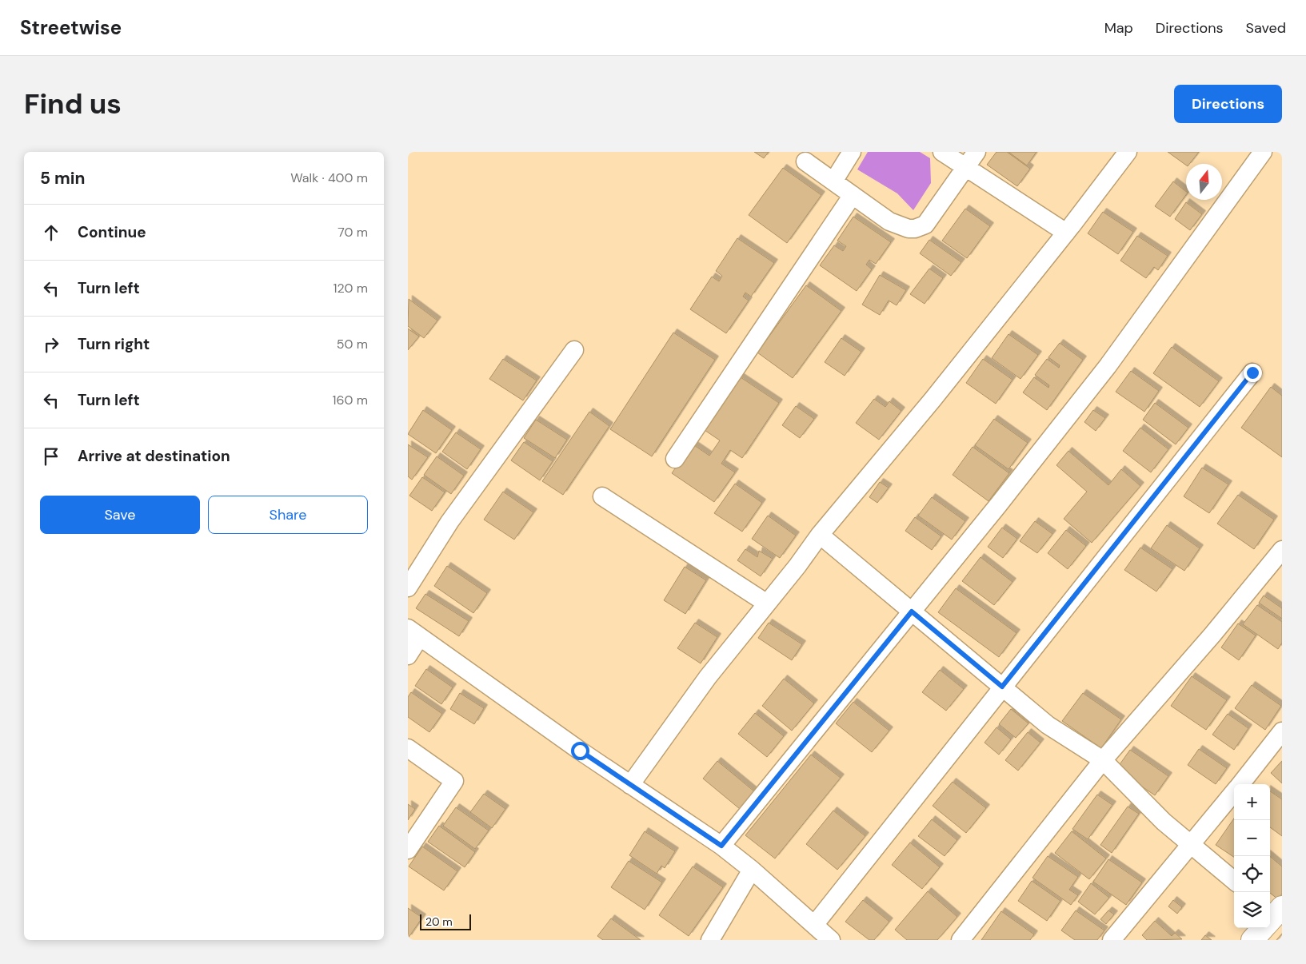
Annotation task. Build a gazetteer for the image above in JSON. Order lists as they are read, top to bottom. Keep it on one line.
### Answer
{"scale_bar":"20 m","north":"top","page":{"header":"Streetwise","nav":["Map","Directions","Saved"],"buttons":["Directions",["Save","Share"]],"title":"Find us","heading":["5 min","Walk · 400 m"],"list":[["Continue","70 m"],["Turn left","120 m"],["Turn right","50 m"],["Turn left","160 m"],"Arrive at destination"],"map_buttons":["+","−"],"scale":"20 m"}}
